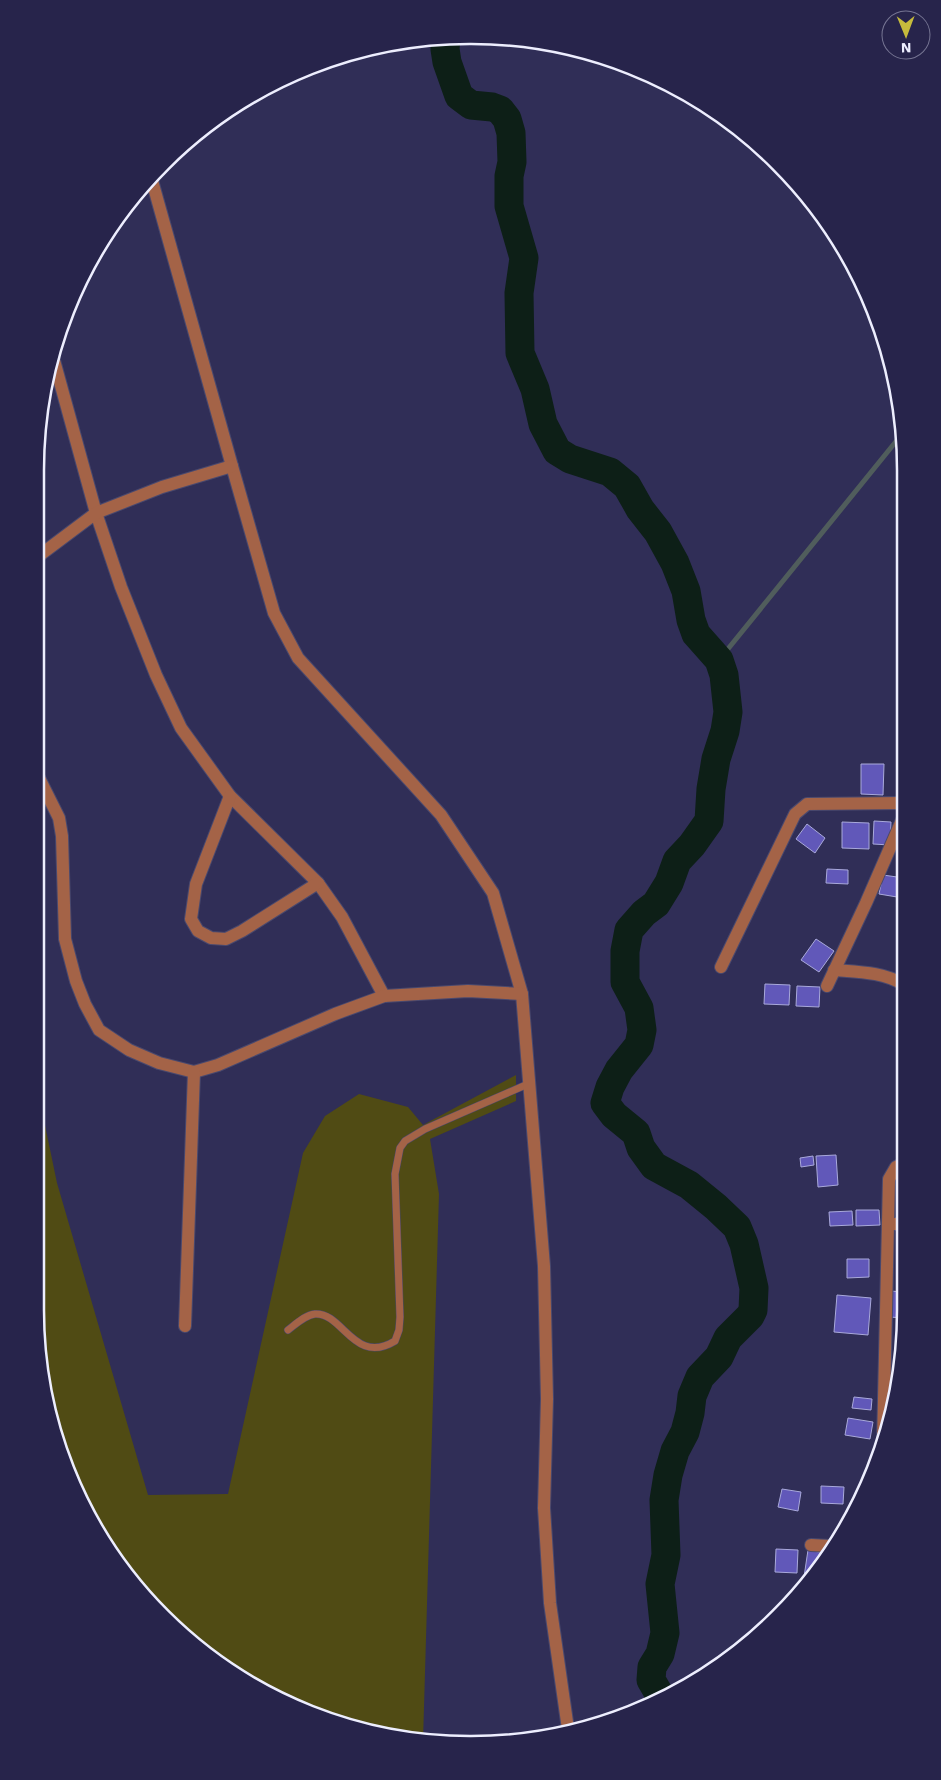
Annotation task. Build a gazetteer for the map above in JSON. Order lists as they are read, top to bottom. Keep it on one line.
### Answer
{"north":"bottom"}
